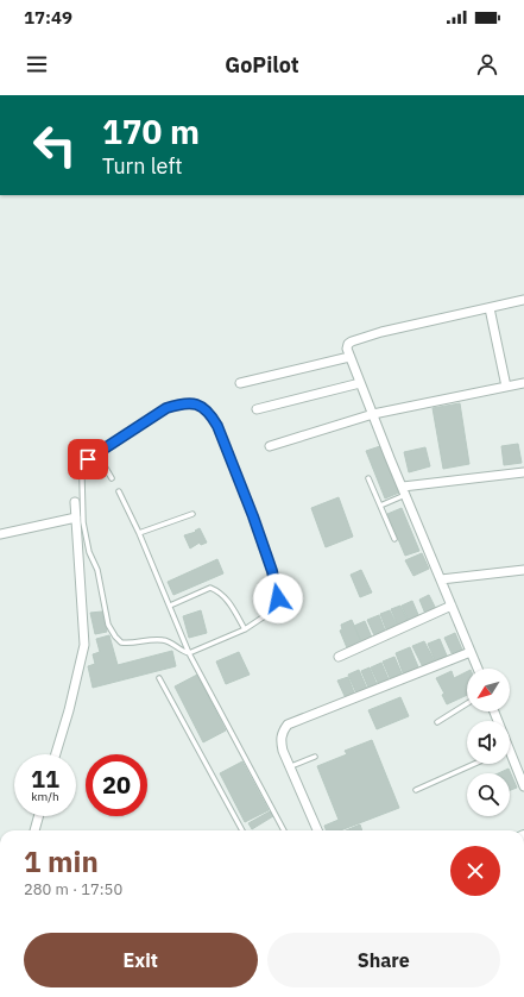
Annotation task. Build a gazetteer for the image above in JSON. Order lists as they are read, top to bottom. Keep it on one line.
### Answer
{"north":"bottom left","page":{"status":"17:49","header":"GoPilot","turn":["170 m","Turn left"],"speed":"11 km/h","limit":"20","heading":["1 min","280 m · 17:50"],"buttons":["Exit","Share"]}}
